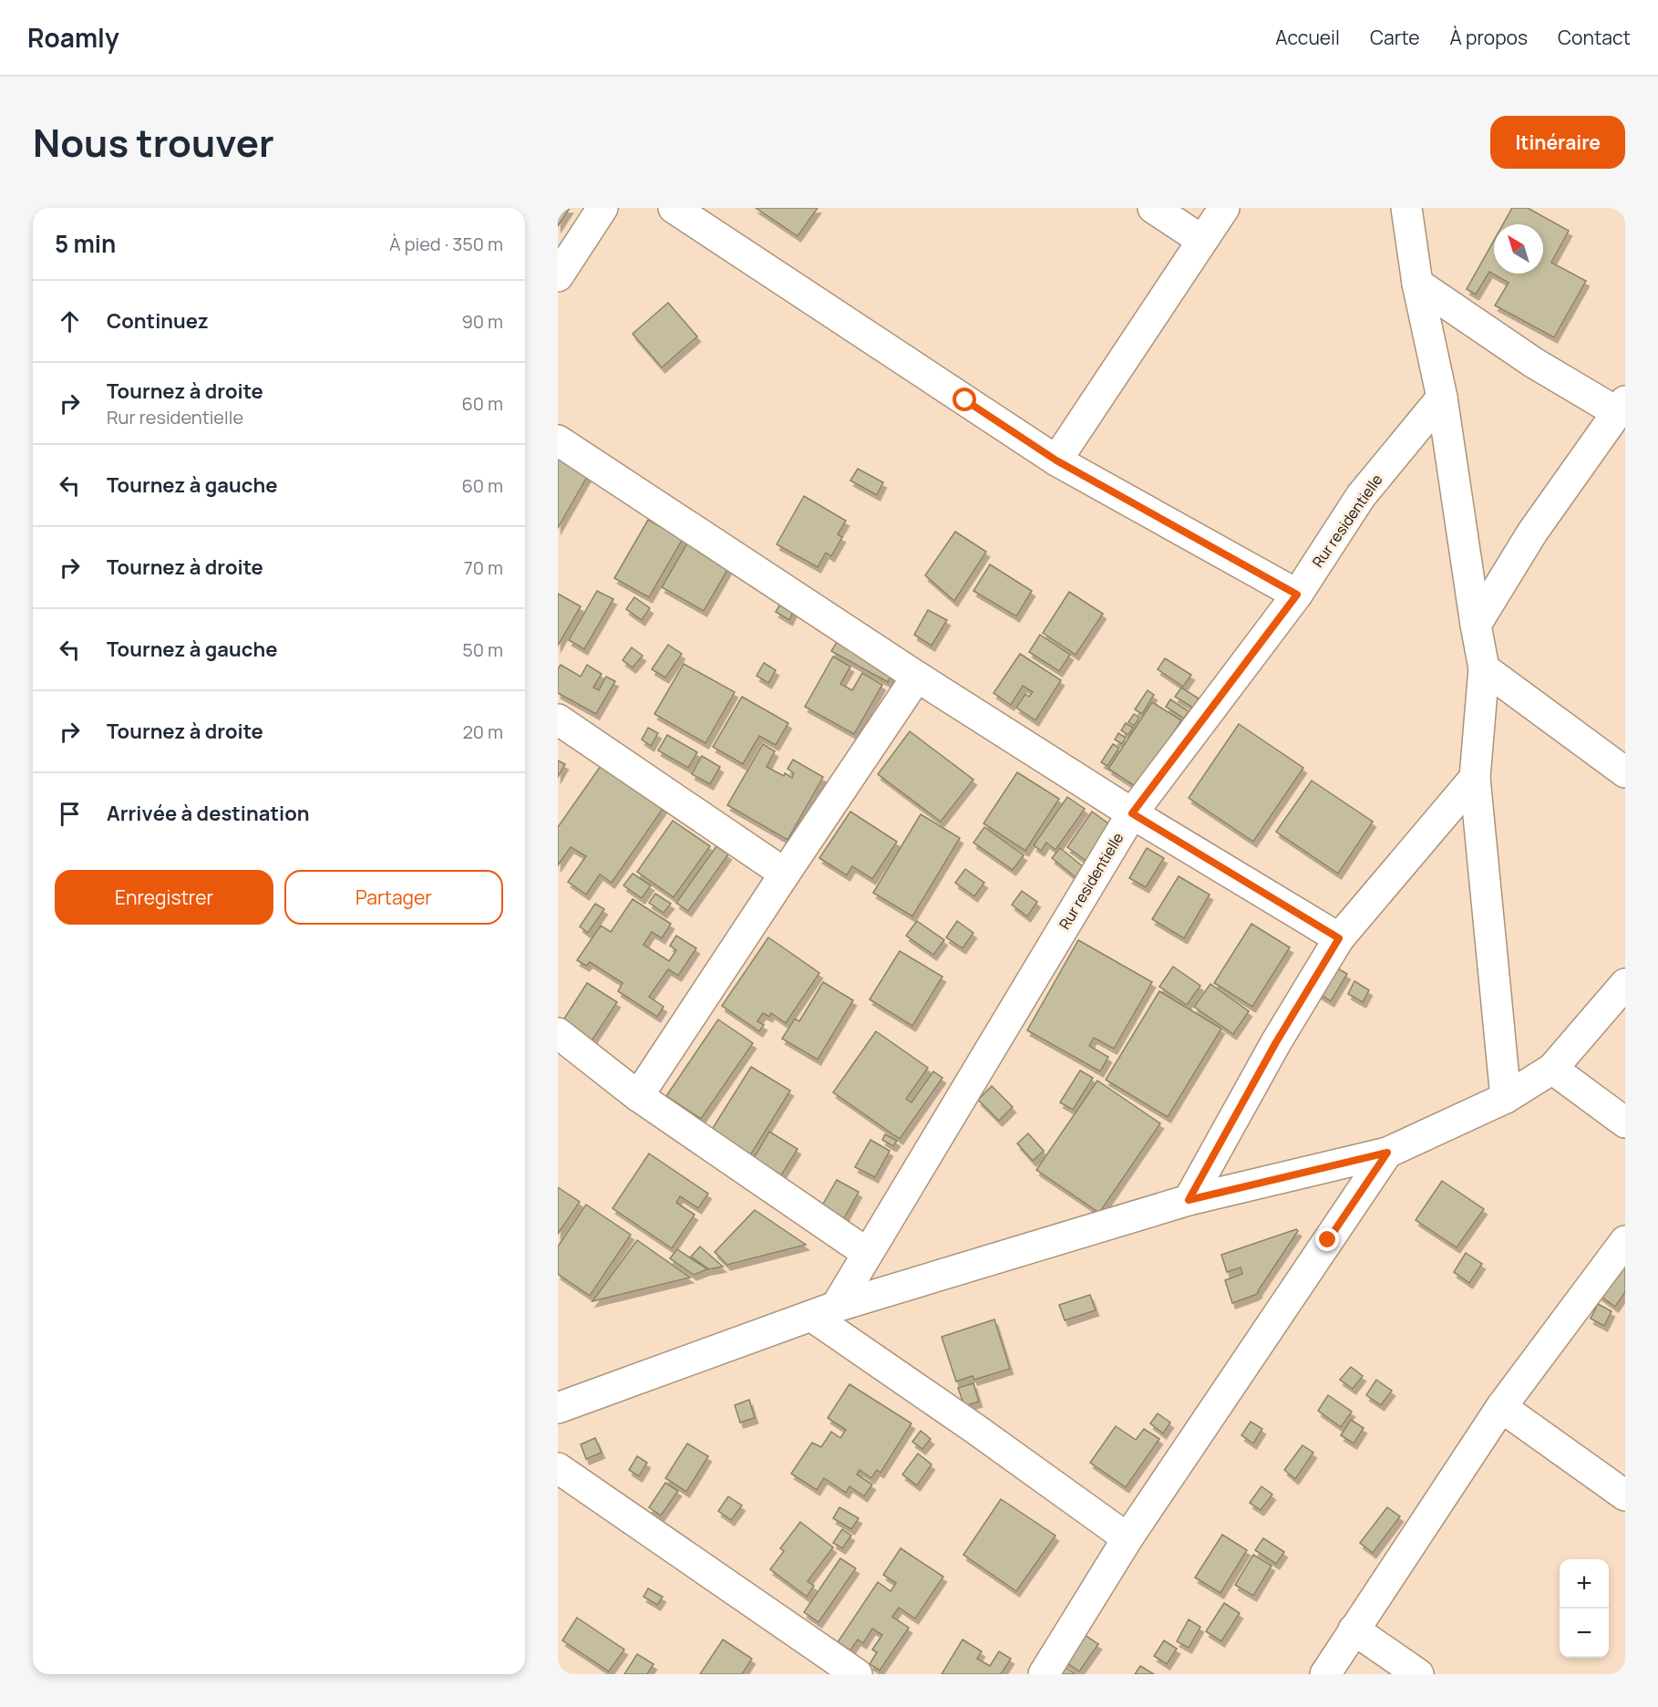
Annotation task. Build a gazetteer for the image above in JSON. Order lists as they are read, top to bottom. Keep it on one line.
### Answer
{"streets":{"street":["Rur residentielle"]},"north":"top left","page":{"header":"Roamly","nav":["Accueil","Carte","À propos","Contact"],"title":"Nous trouver","buttons":["Itinéraire",["Enregistrer","Partager"]],"heading":["5 min","À pied · 350 m"],"list":[["Continuez","90 m"],["Tournez à droite","Rur residentielle","60 m"],["Tournez à gauche","60 m"],["Tournez à droite","70 m"],["Tournez à gauche","50 m"],["Tournez à droite","20 m"],"Arrivée à destination"],"map_buttons":["+","−"]}}
